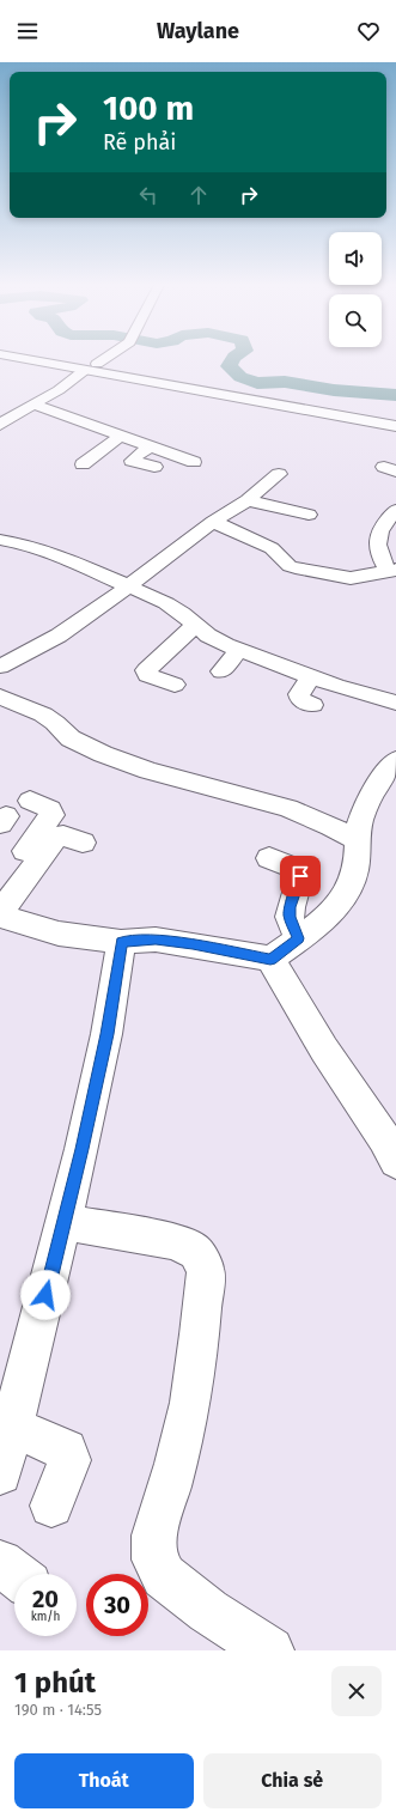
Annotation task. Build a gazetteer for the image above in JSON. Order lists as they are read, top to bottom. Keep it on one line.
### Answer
{"page":{"header":"Waylane","turn":["100 m","Rẽ phải"],"speed":"20 km/h","limit":"30","heading":["1 phút","190 m · 14:55"],"buttons":["Thoát","Chia sẻ"]}}
